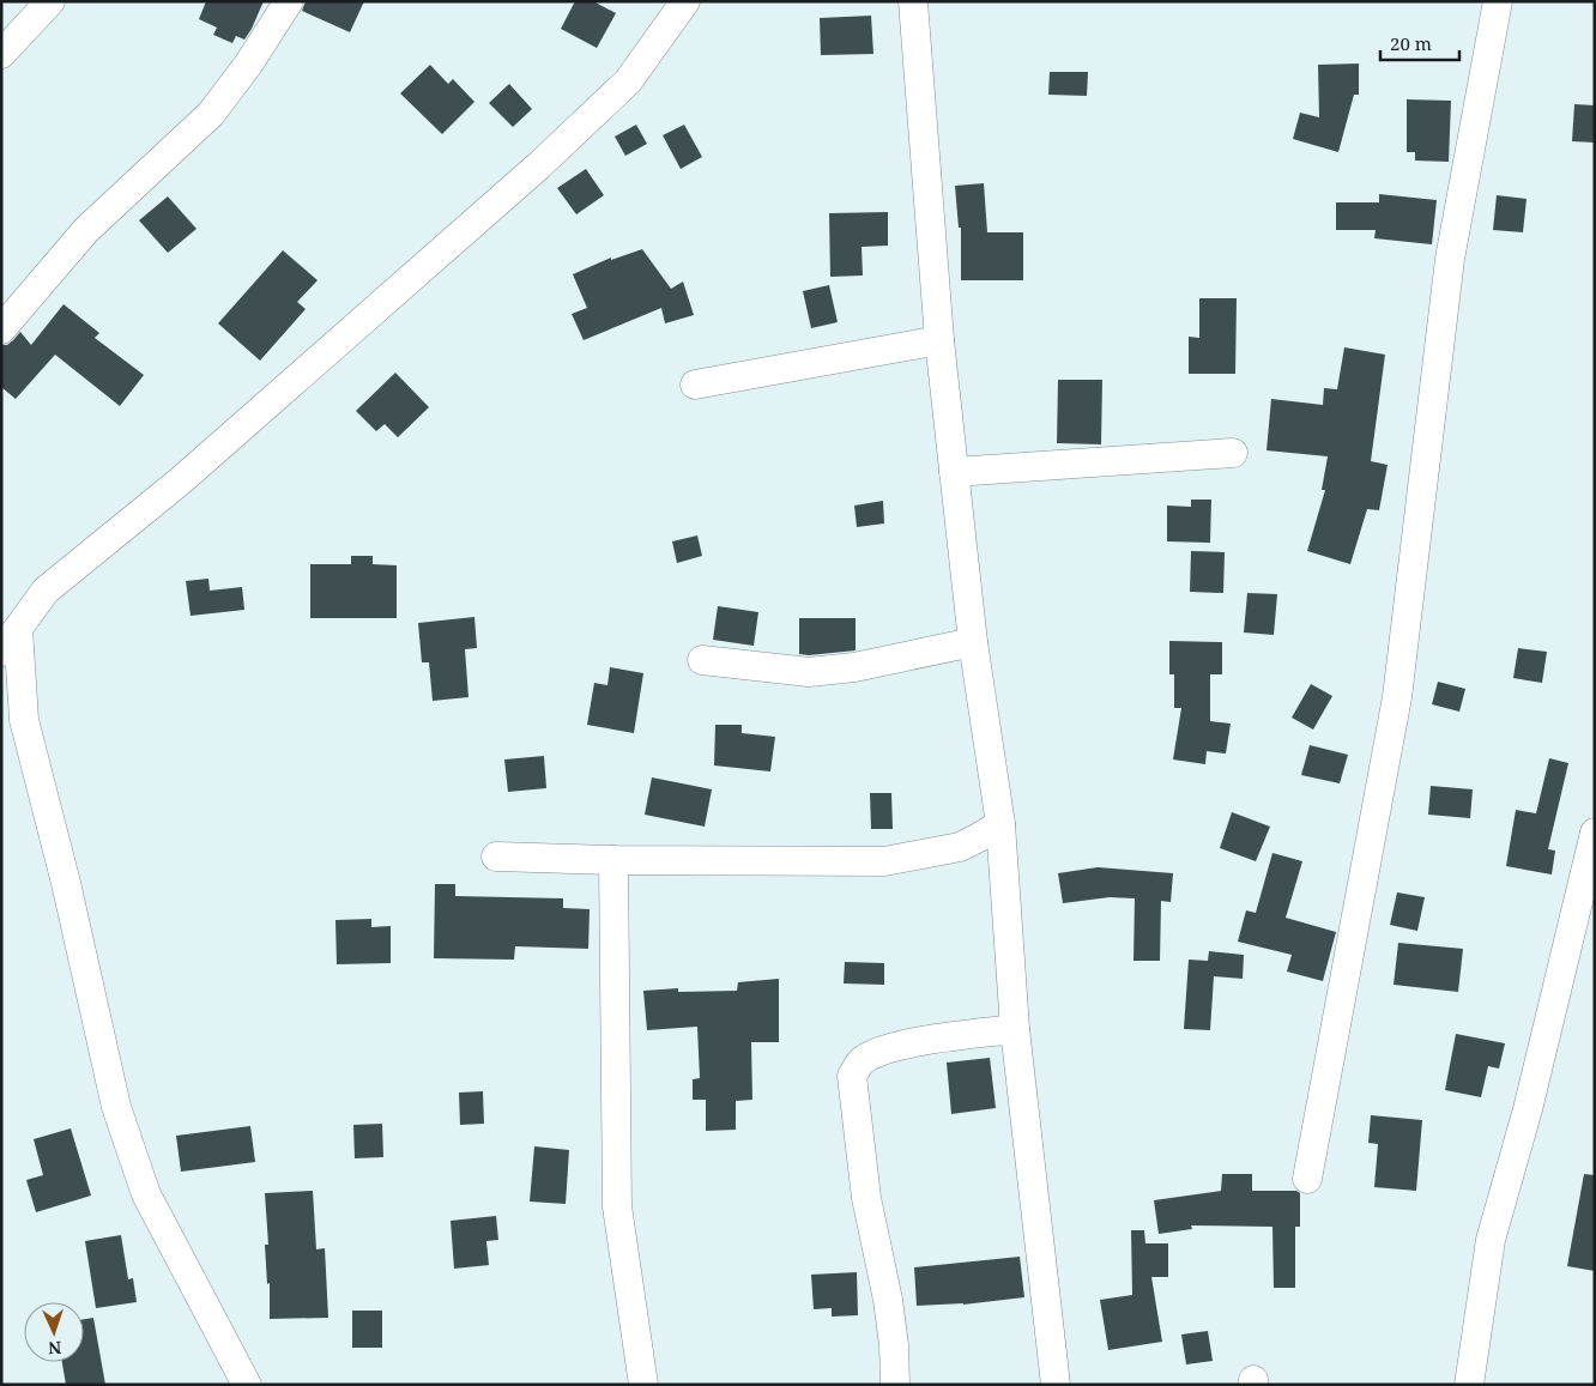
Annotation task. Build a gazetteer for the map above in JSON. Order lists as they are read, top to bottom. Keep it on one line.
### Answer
{"scale_bar":"20 m","north":"bottom"}
